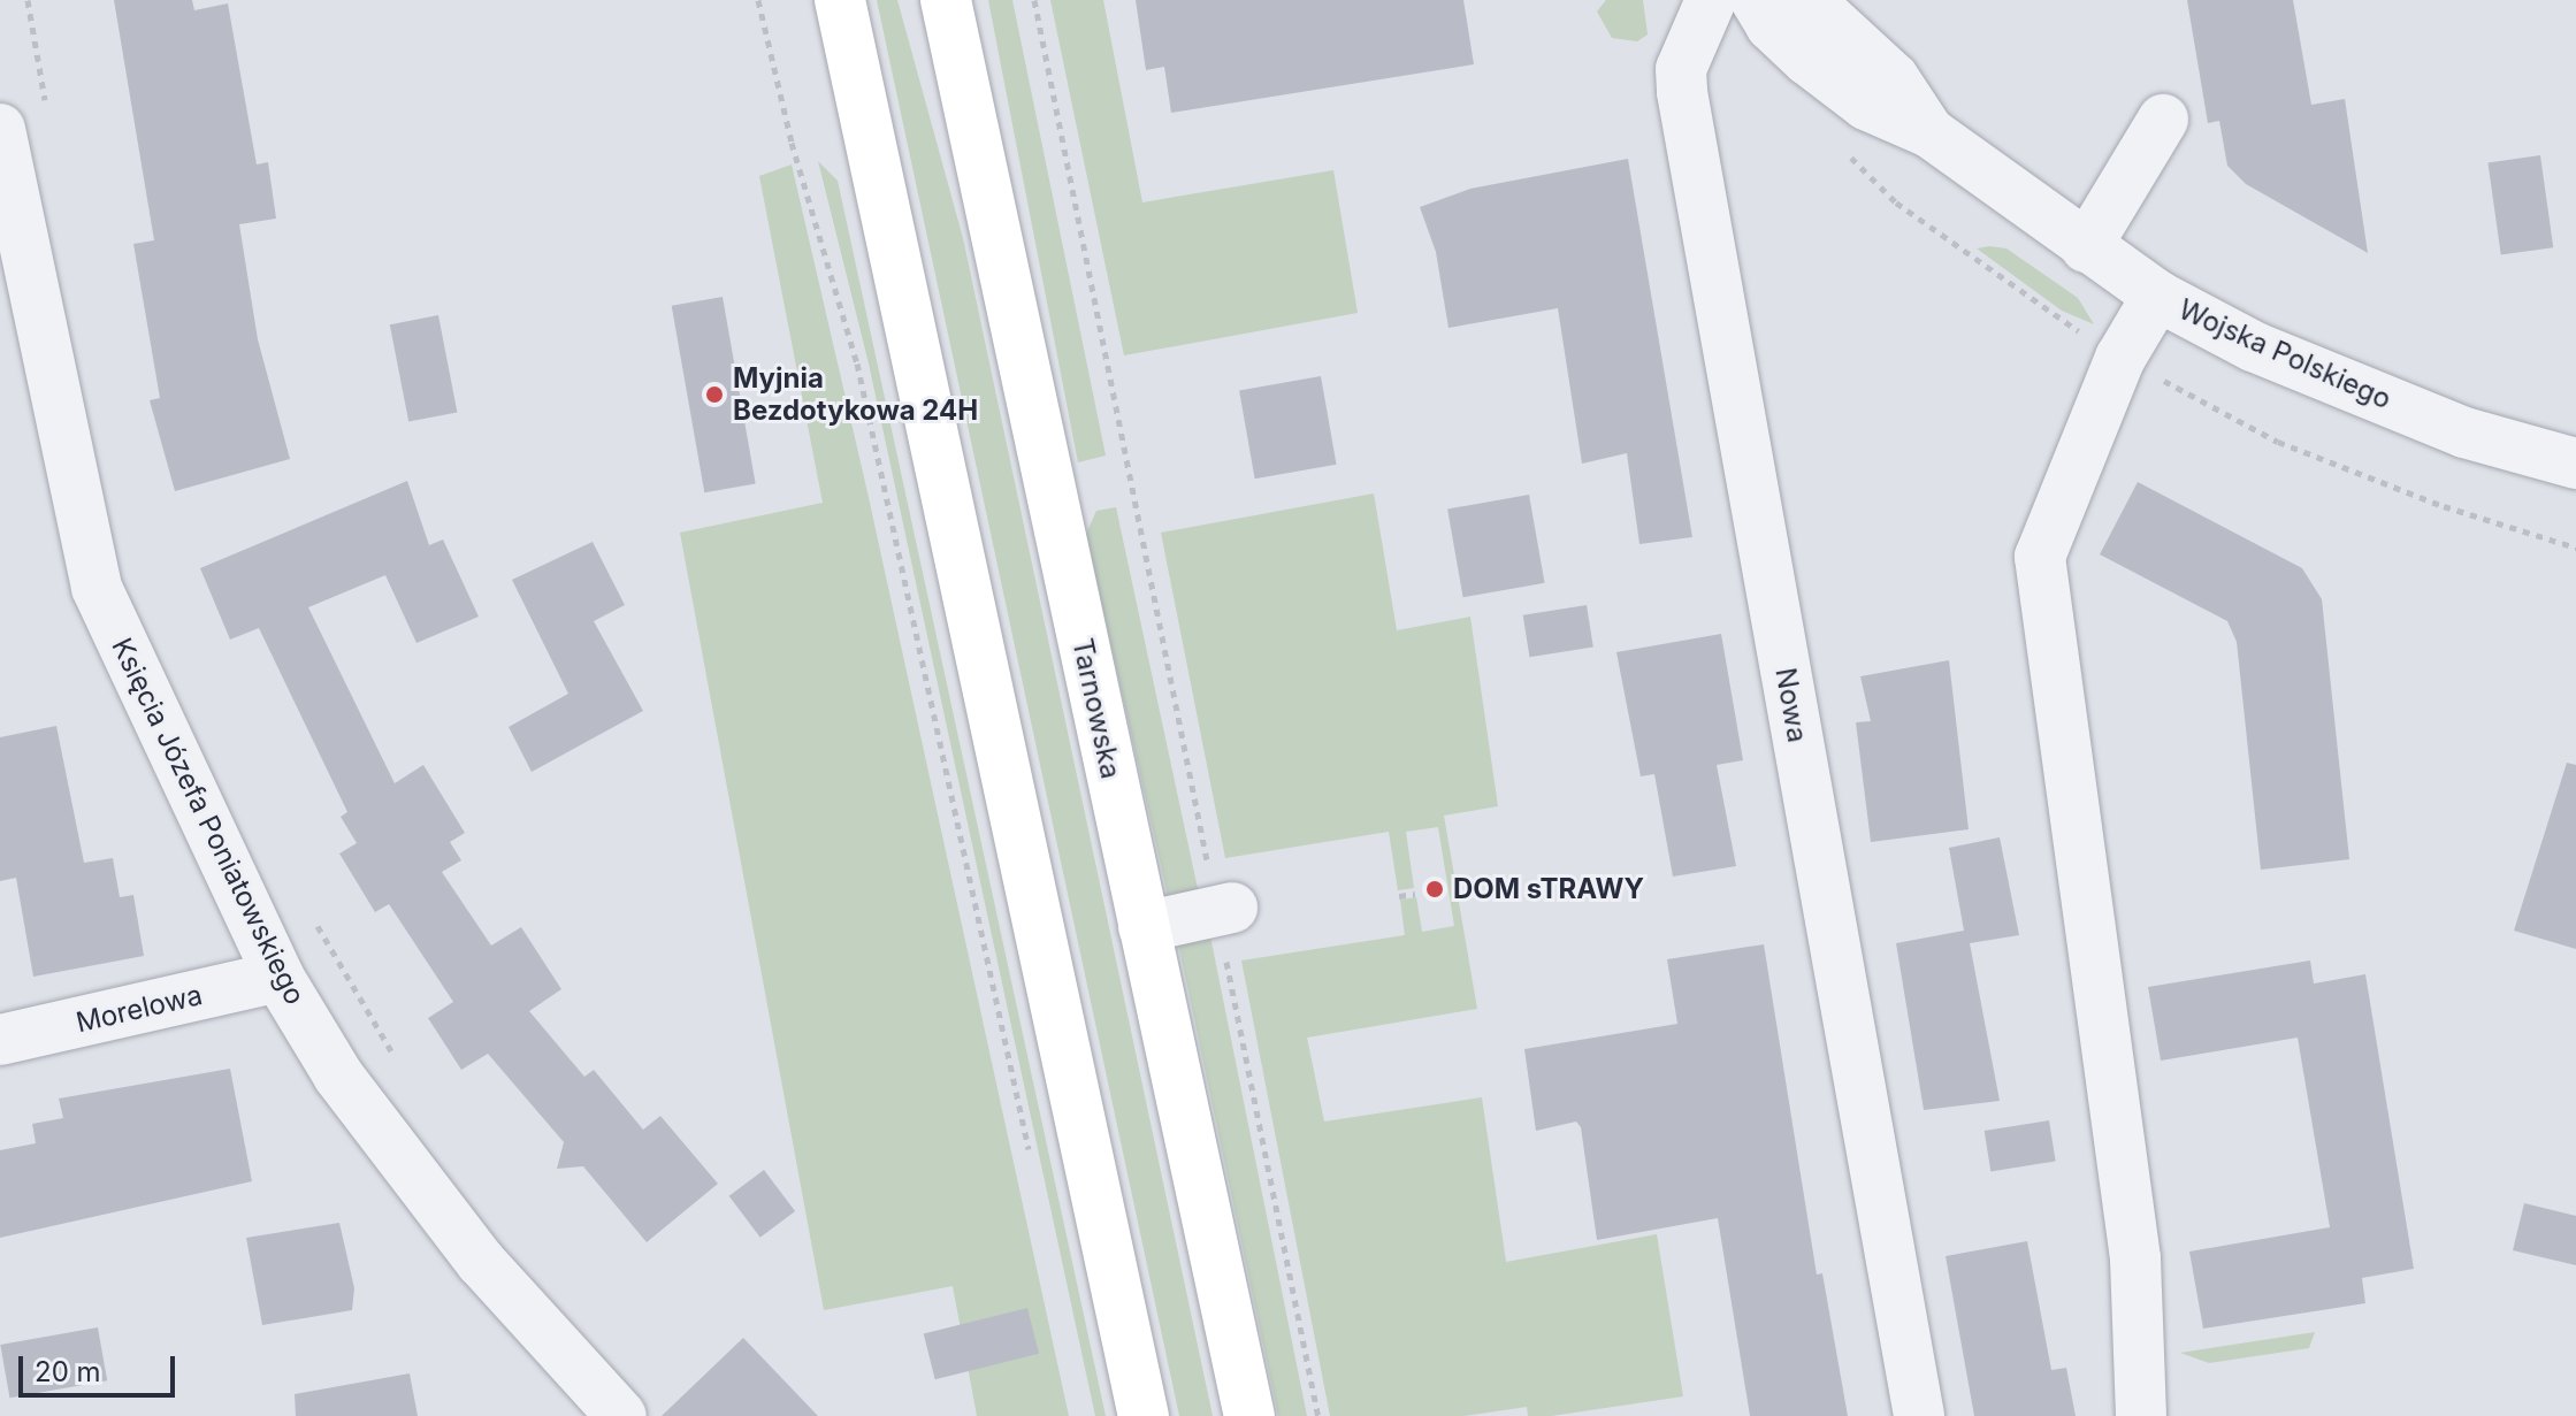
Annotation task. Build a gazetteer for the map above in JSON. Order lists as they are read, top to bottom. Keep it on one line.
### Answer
{"streets":{"main road":["Tarnowska"],"street":["Wojska Polskiego","Nowa","Księcia Józefa Poniatowskiego","Morelowa"]},"crossings":[["Księcia Józefa Poniatowskiego","Morelowa"]],"places":["Myjnia Bezdotykowa 24H","DOM sTRAWY"],"scale_bar":"20 m"}
